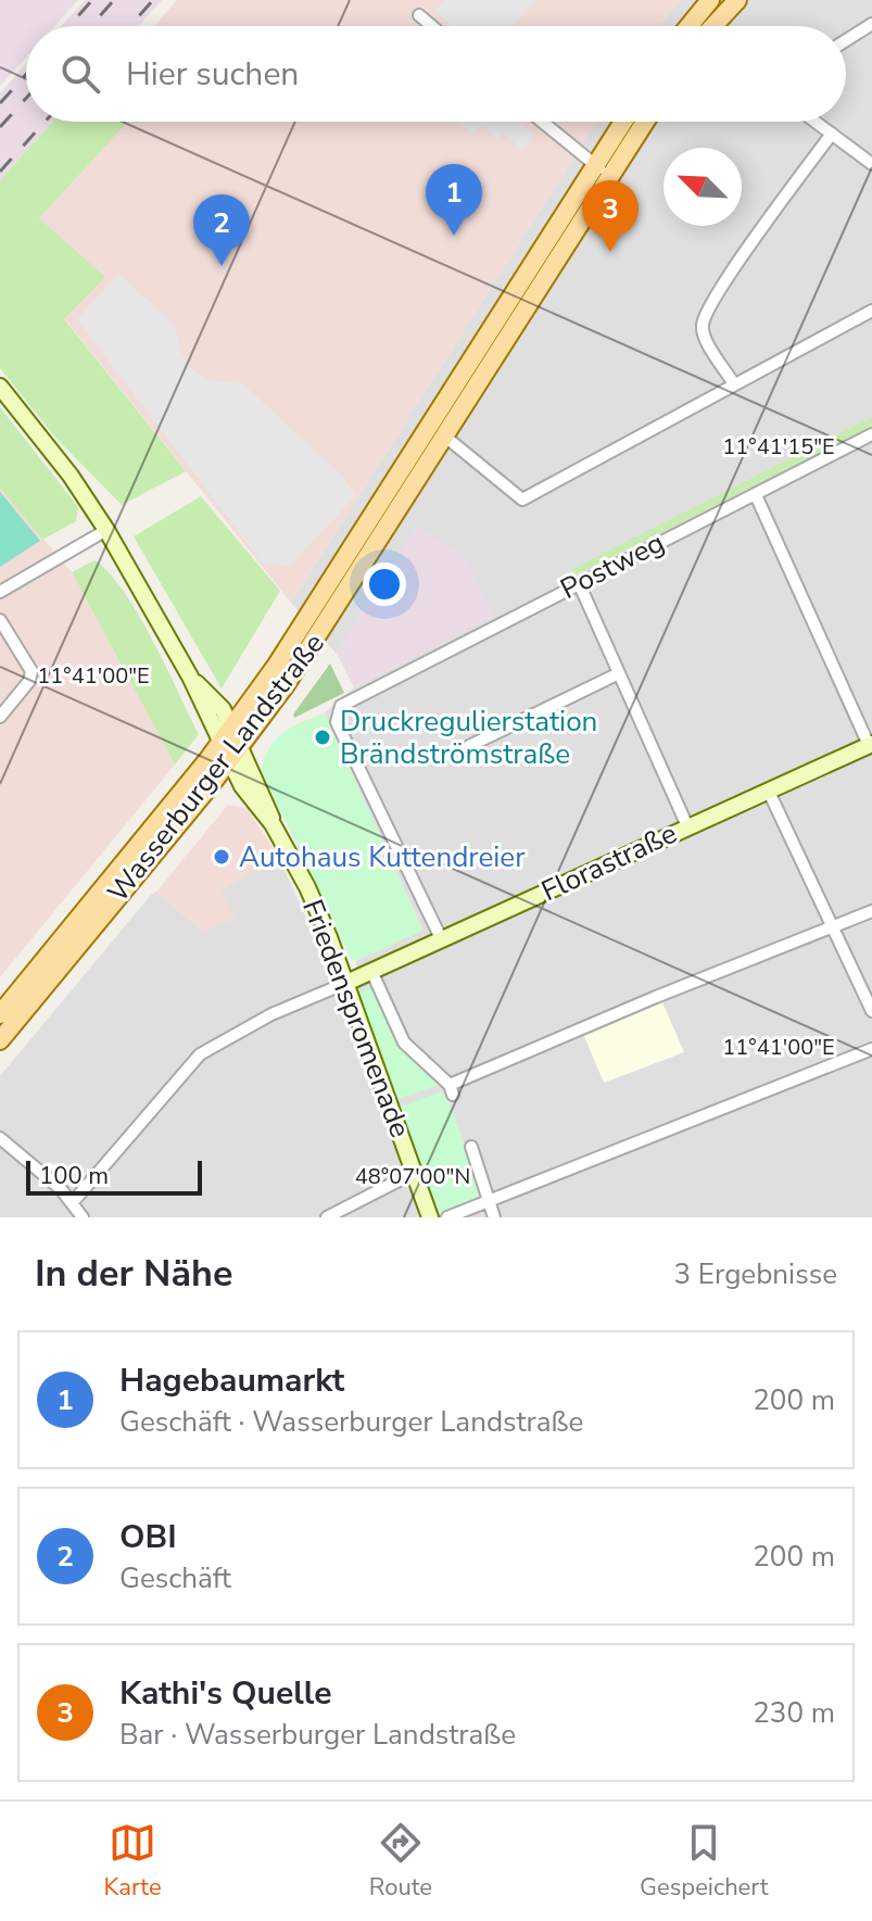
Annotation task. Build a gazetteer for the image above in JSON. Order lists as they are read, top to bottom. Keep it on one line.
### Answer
{"streets":{"main road":["Wasserburger Landstraße"],"street":["Postweg","Florastraße","Friedenspromenade"]},"crossings":[["Postweg","Florastraße"],["Wasserburger Landstraße","Friedenspromenade"],["Florastraße","Friedenspromenade"]],"places":["Druckregulierstation Brändströmstraße","Autohaus Kuttendreier"],"scale_bar":"100 m","north":"top left","page":{"search":"Hier suchen","pins":["1","3","2"],"scale":"100 m","heading":["In der Nähe","3 Ergebnisse"],"list":[{"mark":"1","name":"Hagebaumarkt","note":"Geschäft · Wasserburger Landstraße","value":"200 m"},{"mark":"2","name":"OBI","note":"Geschäft","value":"200 m"},{"mark":"3","name":"Kathi's Quelle","note":"Bar · Wasserburger Landstraße","value":"230 m"}],"nav":["Karte","Route","Gespeichert"]},"coordinates":["11°41'15\"E","11°41'00\"E","48°07'00\"N"]}
